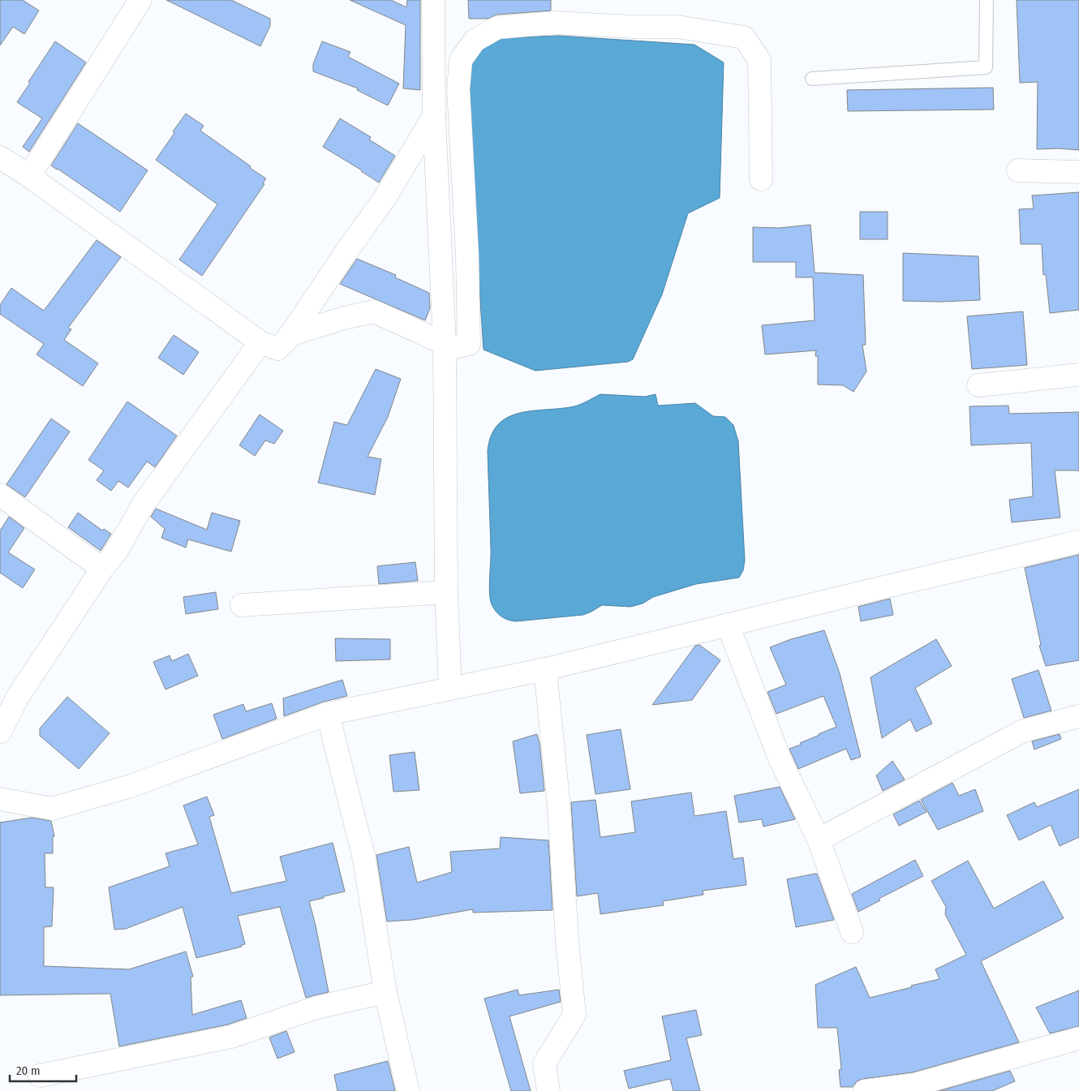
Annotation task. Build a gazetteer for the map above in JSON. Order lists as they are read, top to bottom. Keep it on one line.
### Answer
{"scale_bar":"20 m"}
